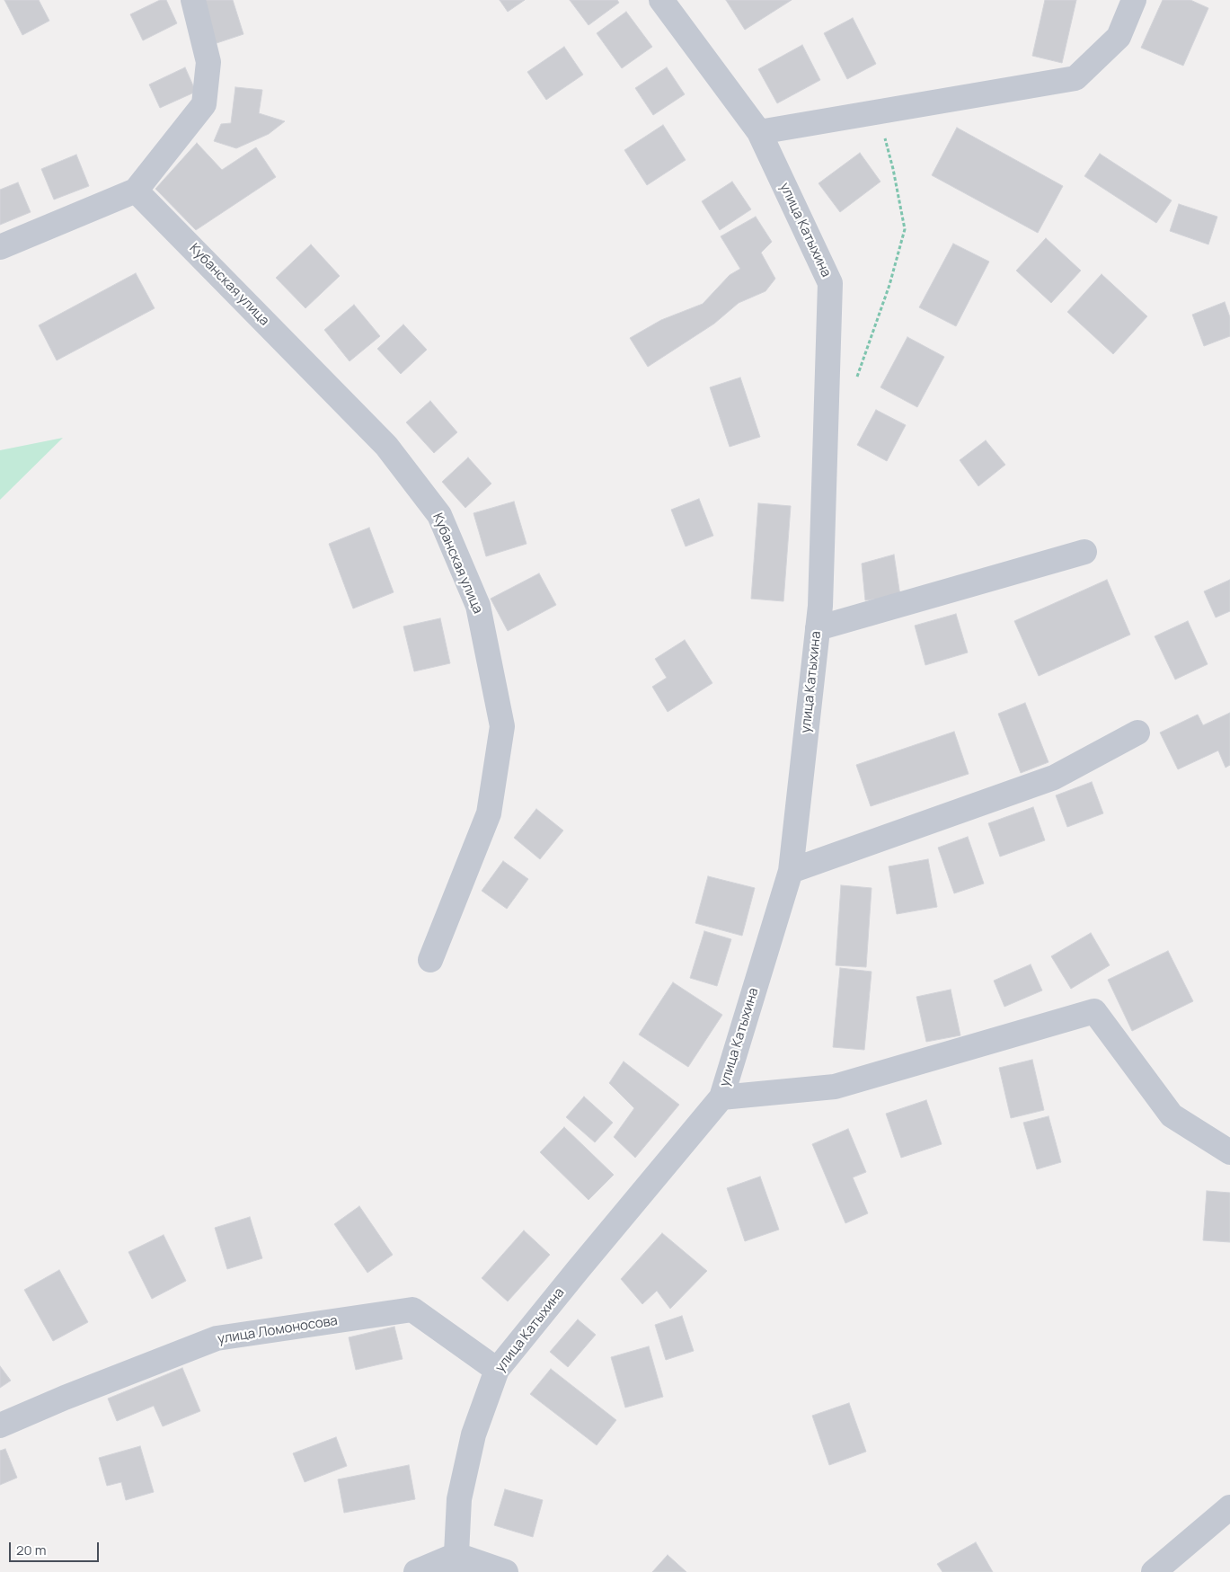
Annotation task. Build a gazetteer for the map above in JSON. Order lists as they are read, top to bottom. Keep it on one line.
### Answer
{"streets":{"street":["улица Катыхина","Кубанская улица","улица Ломоносова"]},"crossings":[["улица Катыхина","улица Ломоносова"]],"scale_bar":"20 m"}
